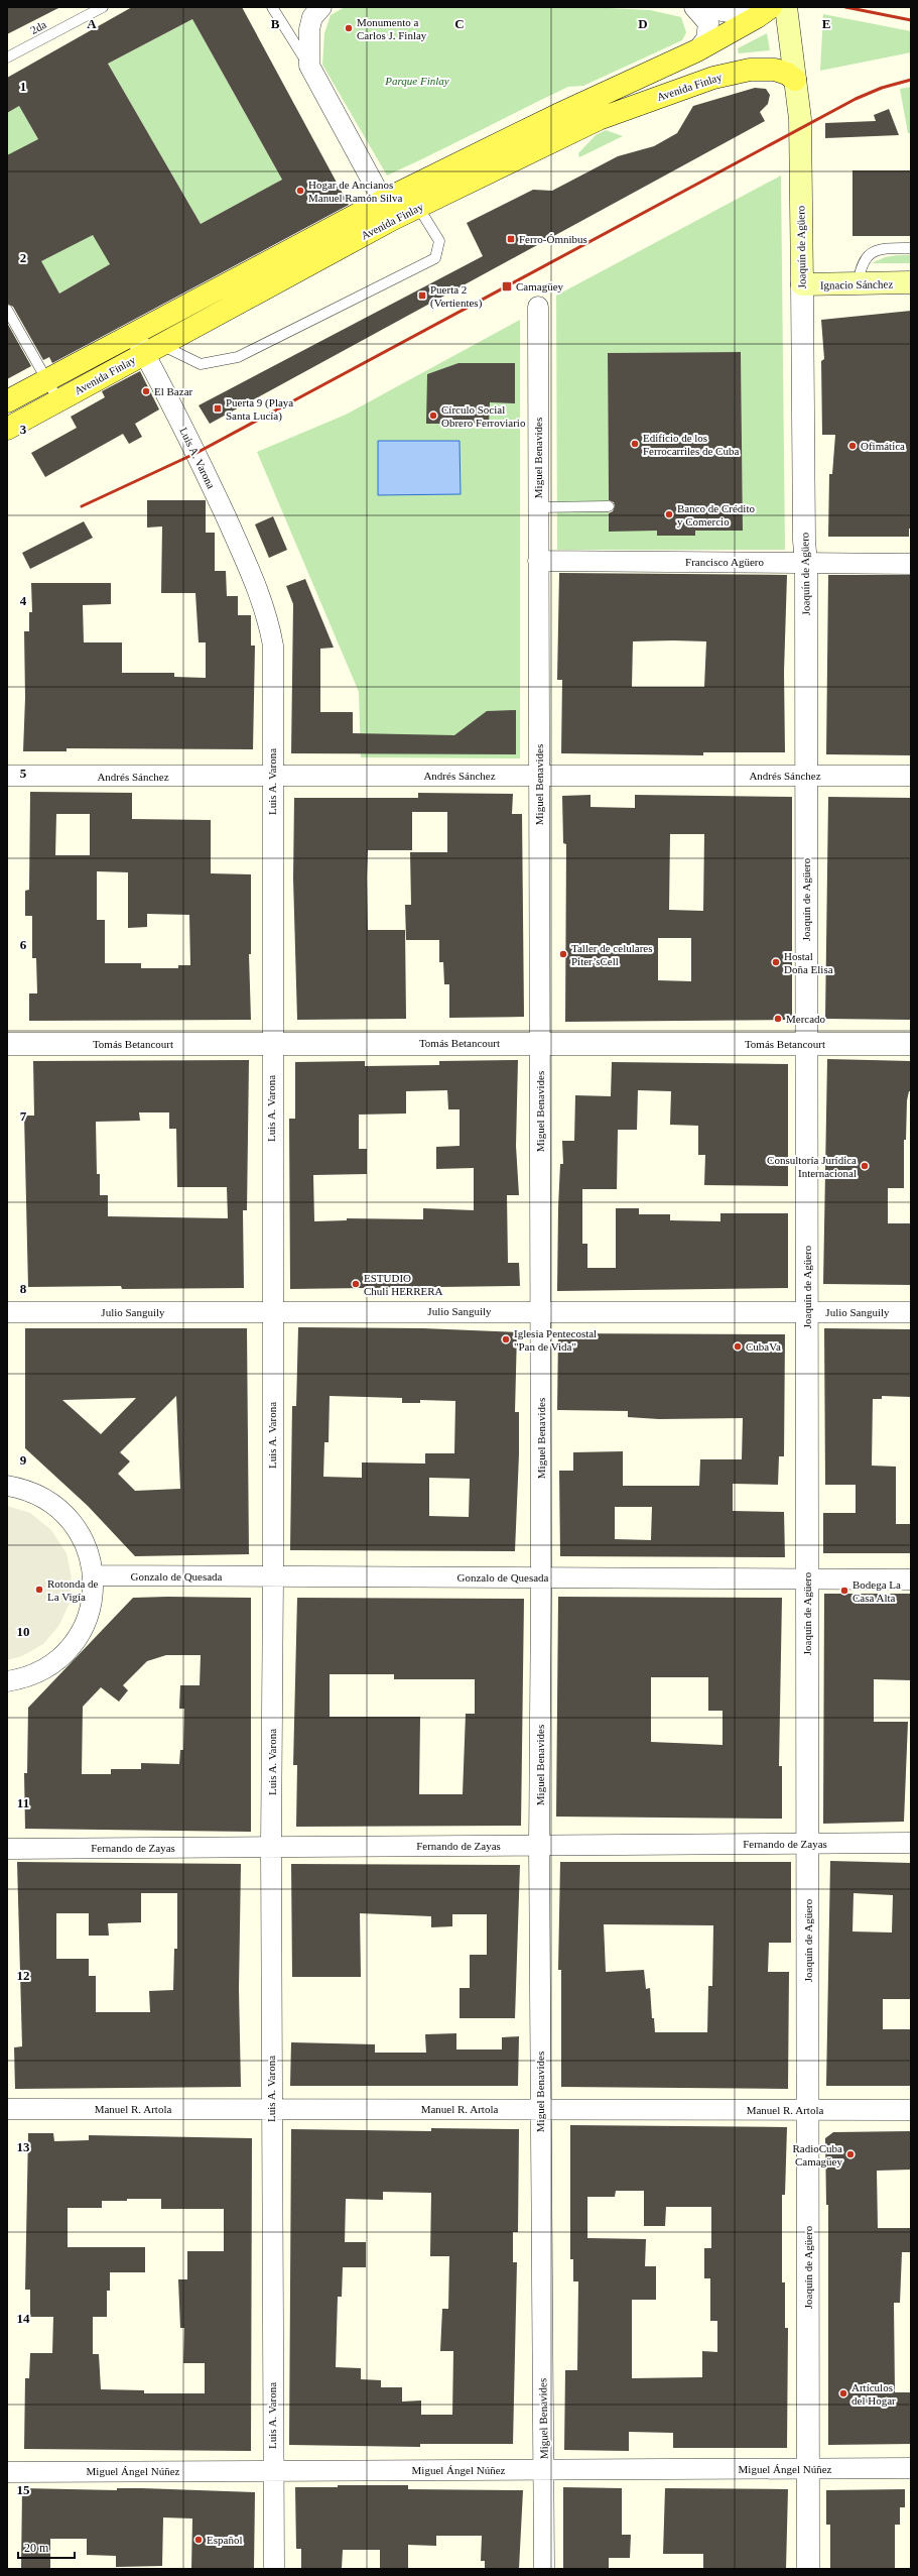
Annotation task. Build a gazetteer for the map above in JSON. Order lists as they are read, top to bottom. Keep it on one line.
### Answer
{"streets":{"main road":["Avenida Finlay","Joaquín de Agüero","Ignacio Sánchez"],"street":["Luis A. Varona","Miguel Benavides","Francisco Agüero","Andrés Sánchez","Tomás Betancourt","Julio Sanguily","Gonzalo de Quesada","Fernando de Zayas","Manuel R. Artola","Miguel Ángel Núñez"],"lane":["2da"]},"crossings":[["Avenida Finlay","Joaquín de Agüero"],["Avenida Finlay","Luis A. Varona"],["Joaquín de Agüero","Ignacio Sánchez"],["Joaquín de Agüero","Francisco Agüero"],["Joaquín de Agüero","Andrés Sánchez"],["Joaquín de Agüero","Tomás Betancourt"],["Joaquín de Agüero","Julio Sanguily"],["Joaquín de Agüero","Gonzalo de Quesada"],["Joaquín de Agüero","Fernando de Zayas"],["Joaquín de Agüero","Manuel R. Artola"],["Joaquín de Agüero","Miguel Ángel Núñez"],["Luis A. Varona","Andrés Sánchez"],["Luis A. Varona","Tomás Betancourt"],["Luis A. Varona","Julio Sanguily"],["Luis A. Varona","Gonzalo de Quesada"],["Luis A. Varona","Fernando de Zayas"],["Luis A. Varona","Manuel R. Artola"],["Luis A. Varona","Miguel Ángel Núñez"],["Miguel Benavides","Francisco Agüero"],["Miguel Benavides","Andrés Sánchez"],["Miguel Benavides","Tomás Betancourt"],["Miguel Benavides","Julio Sanguily"],["Miguel Benavides","Gonzalo de Quesada"],["Miguel Benavides","Fernando de Zayas"],["Miguel Benavides","Manuel R. Artola"],["Miguel Benavides","Miguel Ángel Núñez"]],"parks":["Parque Finlay"],"places":{"other":["Monumento a Carlos J. Finlay","Hogar de Ancianos Manuel Ramón Silva","El Bazar","Círculo Social Obrero Ferroviario","Edificio de los Ferrocarriles de Cuba","Ofimática","Banco de Crédito y Comercio","Taller de celulares Piter’sCell","Hostal Doña Elisa","Mercado","Consultoría Jurídica Internacional","ESTUDIO Chuli HERRERA","Iglesia Pentecostal \"Pan de Vida\"","CubaVa","Rotonda de La Vigía","Bodega La Casa Alta","RadioCuba Camagüey","Artículos del Hogar","Español"],"transit":["Ferro-Ómnibus","Camagüey","Puerta 2 (Vertientes)","Puerta 9 (Playa Santa Lucía)"]},"scale_bar":"20 m","grid":{"columns":["A","B","C","D","E"],"rows":["1","2","3","4","5","6","7","8","9","10","11","12","13","14","15"]}}
